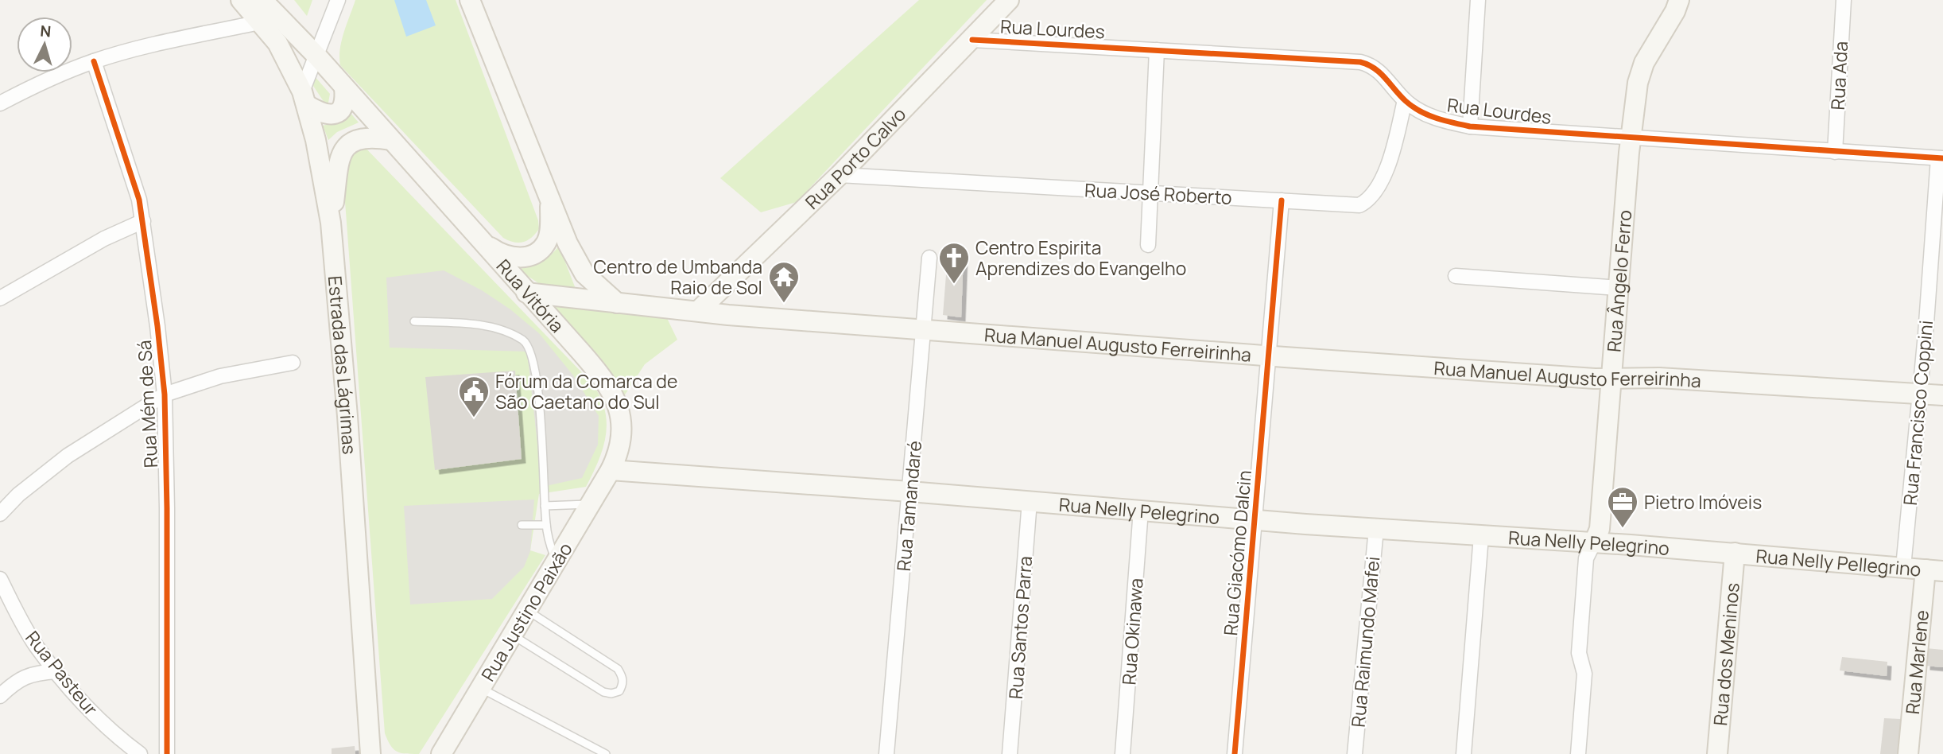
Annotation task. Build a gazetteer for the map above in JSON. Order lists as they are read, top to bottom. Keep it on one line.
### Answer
{"streets":{"main road":["Rua Porto Calvo","Rua Ângelo Ferro","Rua Vitória","Rua Manuel Augusto Ferreirinha","Estrada das Lágrimas","Rua Nelly Pelegrino","Rua Nelly Pellegrino","Rua Justino Paixão","Rua dos Meninos","Rua Marlene"],"street":["Rua Lourdes","Rua Ada","Rua José Roberto","Rua Mém de Sá","Rua Francisco Coppini","Rua Tamandaré","Rua Giacómo Dalcin","Rua Santos Parra","Rua Okinawa","Rua Raimundo Mafei","Rua Pasteur"]},"crossings":[["Rua Lourdes","Rua Ada"],["Rua Lourdes","Rua Porto Calvo"],["Rua Lourdes","Rua José Roberto"],["Rua Lourdes","Rua Ângelo Ferro"],["Rua Lourdes","Rua Francisco Coppini"],["Rua Porto Calvo","Rua José Roberto"],["Rua Porto Calvo","Rua Manuel Augusto Ferreirinha"],["Rua José Roberto","Rua Giacómo Dalcin"],["Rua Ângelo Ferro","Rua Manuel Augusto Ferreirinha"],["Rua Ângelo Ferro","Rua Nelly Pelegrino"],["Rua Vitória","Rua Manuel Augusto Ferreirinha"],["Rua Vitória","Rua Nelly Pelegrino"],["Rua Vitória","Rua Justino Paixão"],["Rua Manuel Augusto Ferreirinha","Rua Francisco Coppini"],["Rua Manuel Augusto Ferreirinha","Rua Tamandaré"],["Rua Manuel Augusto Ferreirinha","Rua Giacómo Dalcin"],["Rua Francisco Coppini","Rua Nelly Pellegrino"],["Rua Tamandaré","Rua Nelly Pelegrino"],["Rua Nelly Pelegrino","Rua Giacómo Dalcin"],["Rua Nelly Pelegrino","Rua Nelly Pellegrino"],["Rua Nelly Pelegrino","Rua Justino Paixão"],["Rua Nelly Pelegrino","Rua Santos Parra"],["Rua Nelly Pelegrino","Rua Okinawa"],["Rua Nelly Pelegrino","Rua Raimundo Mafei"],["Rua Nelly Pelegrino","Rua dos Meninos"],["Rua Nelly Pellegrino","Rua dos Meninos"],["Rua Nelly Pellegrino","Rua Marlene"]],"places":{"church":["Centro Espirita Aprendizes do Evangelho"],"temple":["Centro de Umbanda Raio de Sol"],"public building":["Fórum da Comarca de São Caetano do Sul"],"office":["Pietro Imóveis"]},"north":"top"}
